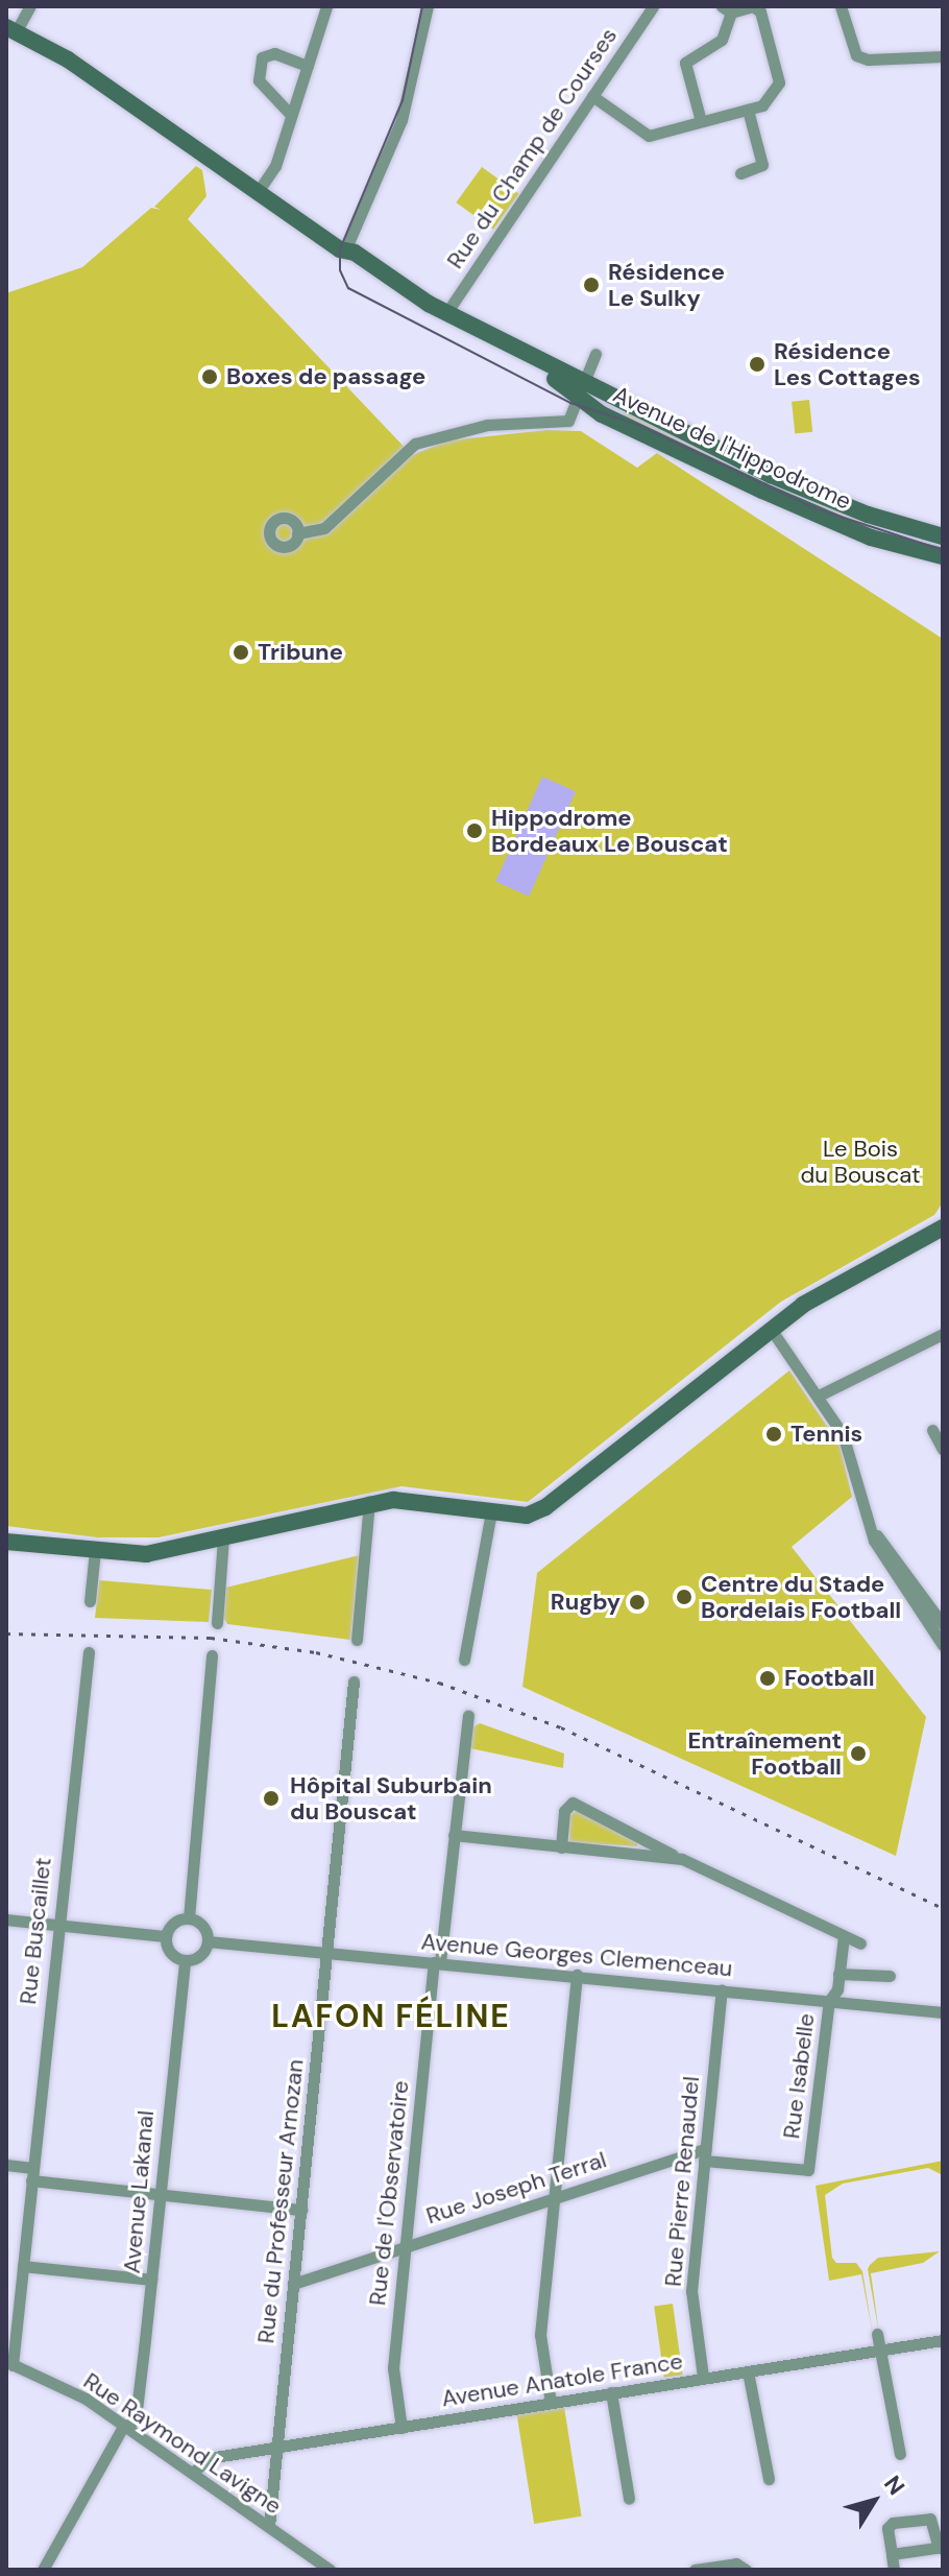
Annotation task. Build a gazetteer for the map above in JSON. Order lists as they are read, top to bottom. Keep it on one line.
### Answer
{"streets":{"street":["Rue du Champ de Courses","Avenue de l'Hippodrome","Rue Buscaillet","Avenue Georges Clemenceau","Rue Isabelle","Rue Pierre Renaudel","Rue Joseph Terral","Avenue Lakanal","Rue de l'Observatoire","Rue du Professeur Arnozan","Avenue Anatole France","Rue Raymond Lavigne"]},"crossings":[["Rue du Champ de Courses","Avenue de l'Hippodrome"],["Rue Buscaillet","Rue Raymond Lavigne"],["Avenue Georges Clemenceau","Rue Isabelle"],["Avenue Georges Clemenceau","Rue Pierre Renaudel"],["Avenue Georges Clemenceau","Avenue Lakanal"],["Avenue Georges Clemenceau","Rue de l'Observatoire"],["Avenue Georges Clemenceau","Rue du Professeur Arnozan"],["Rue Isabelle","Rue Pierre Renaudel"],["Rue Isabelle","Rue Joseph Terral"],["Rue Pierre Renaudel","Rue Joseph Terral"],["Rue Pierre Renaudel","Avenue Anatole France"],["Rue Joseph Terral","Rue de l'Observatoire"],["Rue Joseph Terral","Rue du Professeur Arnozan"],["Avenue Lakanal","Rue Raymond Lavigne"],["Rue de l'Observatoire","Avenue Anatole France"],["Rue du Professeur Arnozan","Avenue Anatole France"],["Rue du Professeur Arnozan","Rue Raymond Lavigne"],["Avenue Anatole France","Rue Raymond Lavigne"]],"districts":["LAFON FÉLINE"],"parks":["Le Bois du Bouscat"],"places":["Résidence Le Sulky","Résidence Les Cottages","Boxes de passage","Tribune","Hippodrome Bordeaux Le Bouscat","Tennis","Centre du Stade Bordelais Football","Rugby","Football","Entraînement Football","Hôpital Suburbain du Bouscat"],"north":"top right"}
